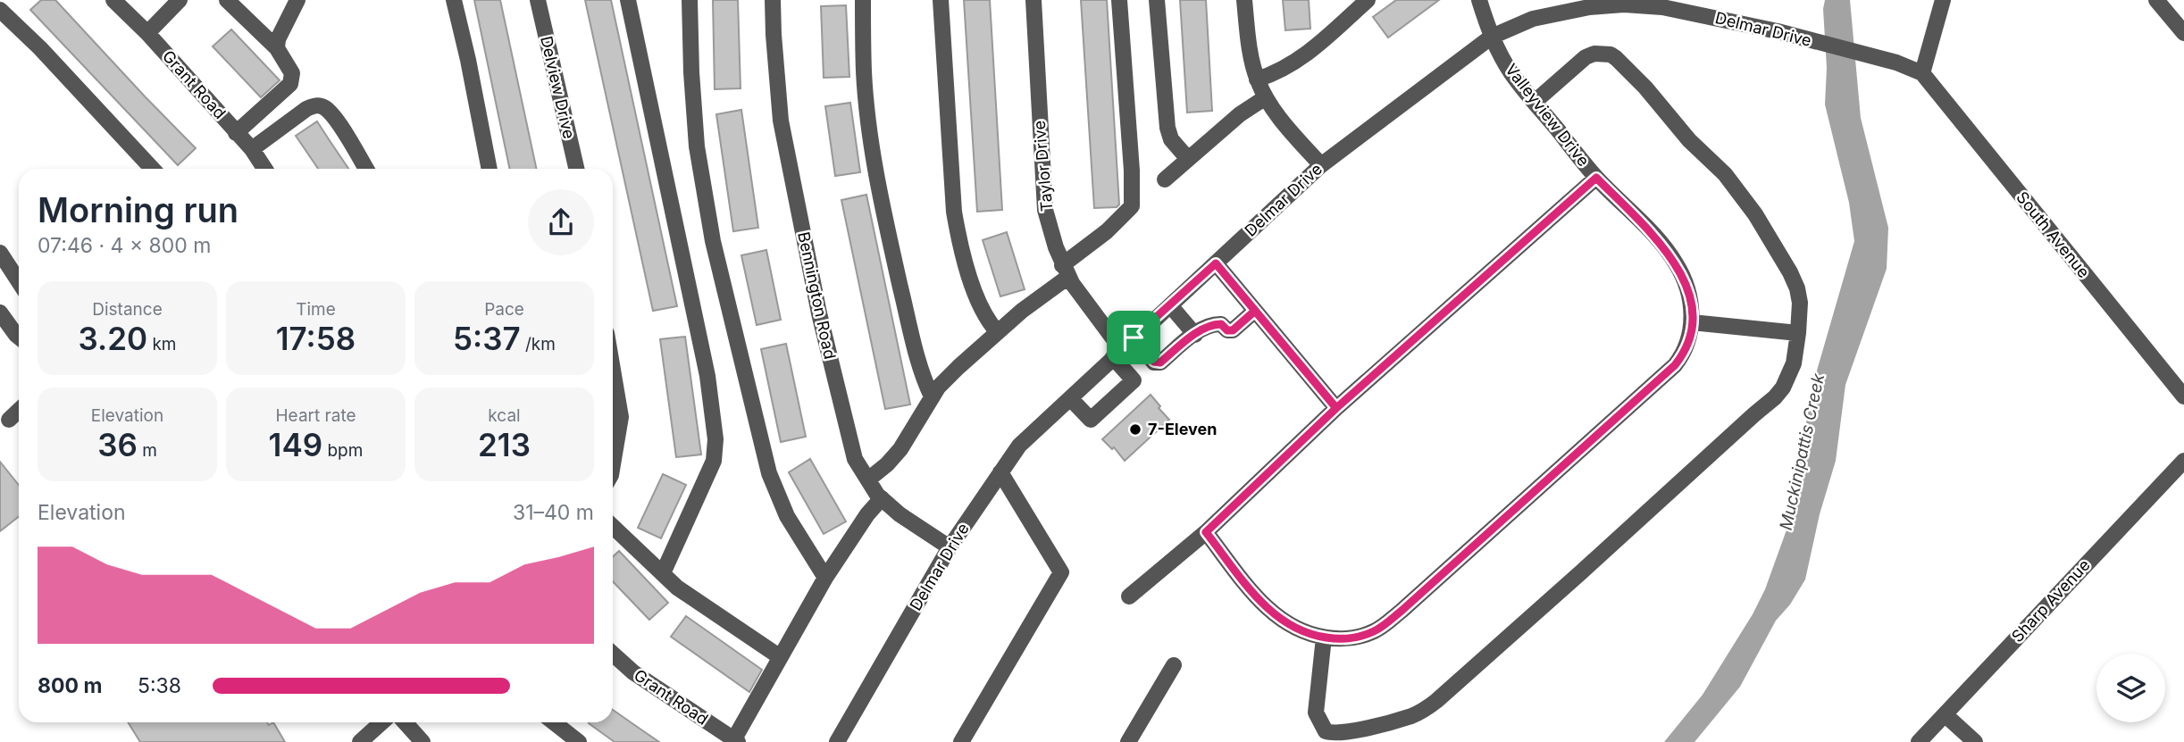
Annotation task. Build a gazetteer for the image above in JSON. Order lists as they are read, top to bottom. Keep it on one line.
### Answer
{"streets":{"street":["Delmar Drive","Grant Road","Delview Drive","Valleyview Drive","Taylor Drive","South Avenue","Bennington Road","Sharp Avenue"]},"crossings":[["Delmar Drive","Valleyview Drive"],["Delmar Drive","Taylor Drive"],["Delmar Drive","South Avenue"],["Delmar Drive","Bennington Road"]],"water":["Muckinipattis Creek"],"places":["7-Eleven"],"page":{"heading":["Morning run","07:46 · 4 × 800 m"],"stats":[["Distance","3.20 km"],["Time","17:58"],["Pace","5:37 /km"],["Elevation","36 m"],["Heart rate","149 bpm"],["kcal","213"]],"chart":["Elevation","31–40 m"],"list":[{"name":"800 m","note":"5:38"}]}}
